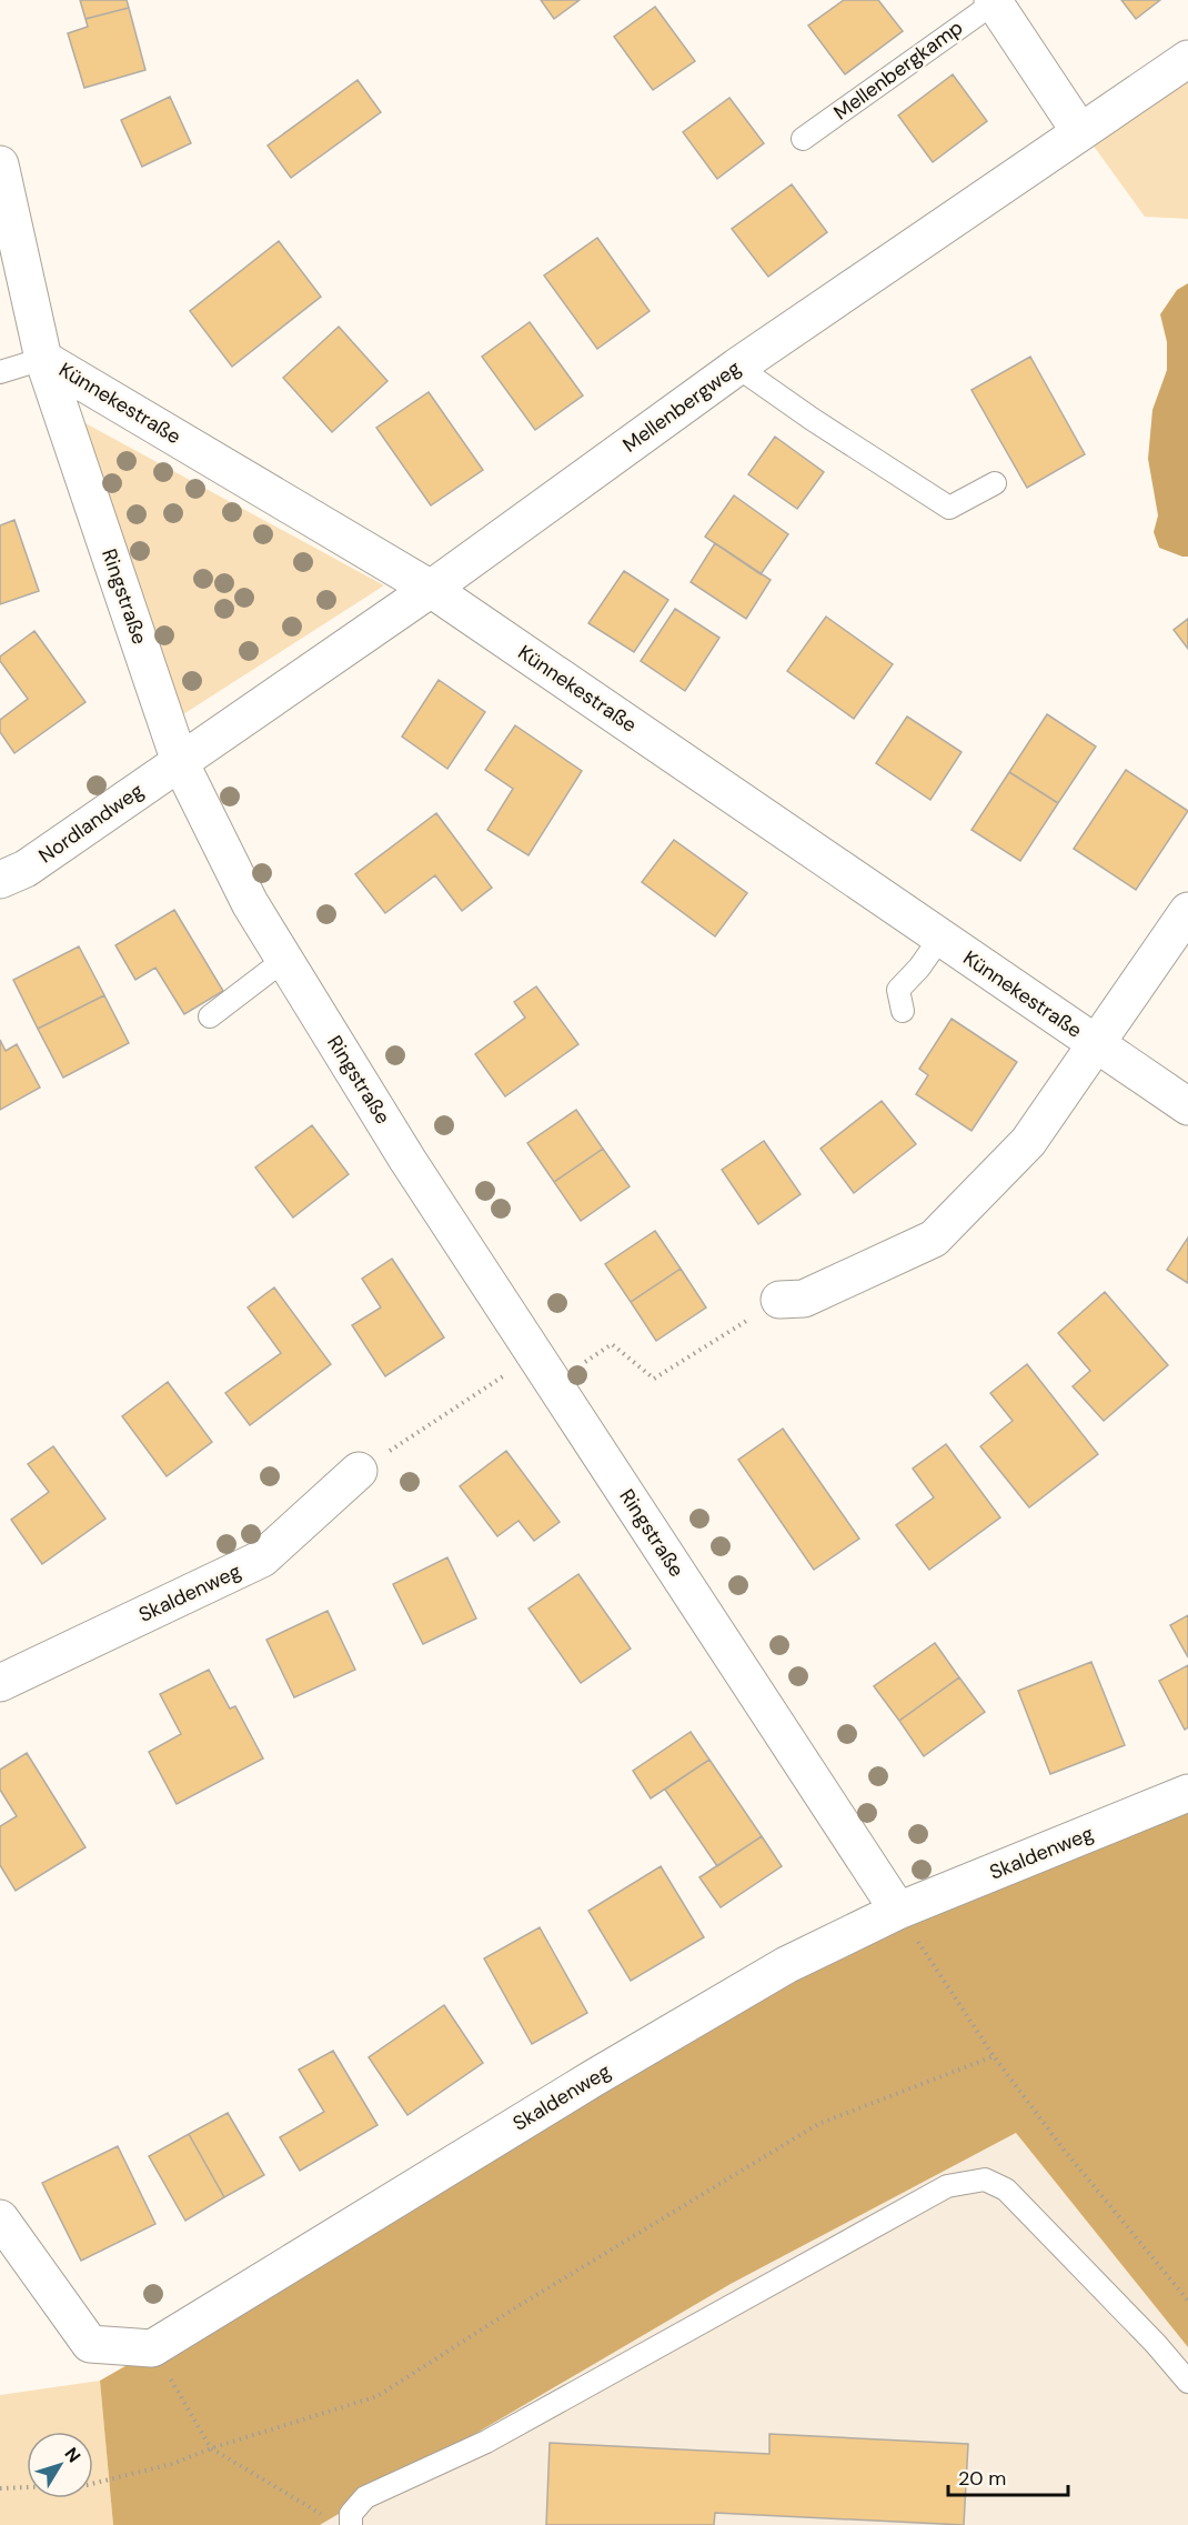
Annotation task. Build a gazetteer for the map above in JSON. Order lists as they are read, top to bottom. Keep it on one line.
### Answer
{"streets":{"street":["Mellenbergkamp","Künnekestraße","Mellenbergweg","Ringstraße","Nordlandweg","Skaldenweg"]},"crossings":[["Mellenbergkamp","Mellenbergweg"],["Künnekestraße","Mellenbergweg"],["Künnekestraße","Ringstraße"],["Mellenbergweg","Ringstraße"],["Mellenbergweg","Nordlandweg"],["Ringstraße","Nordlandweg"],["Ringstraße","Skaldenweg"]],"scale_bar":"20 m","north":"top right"}
